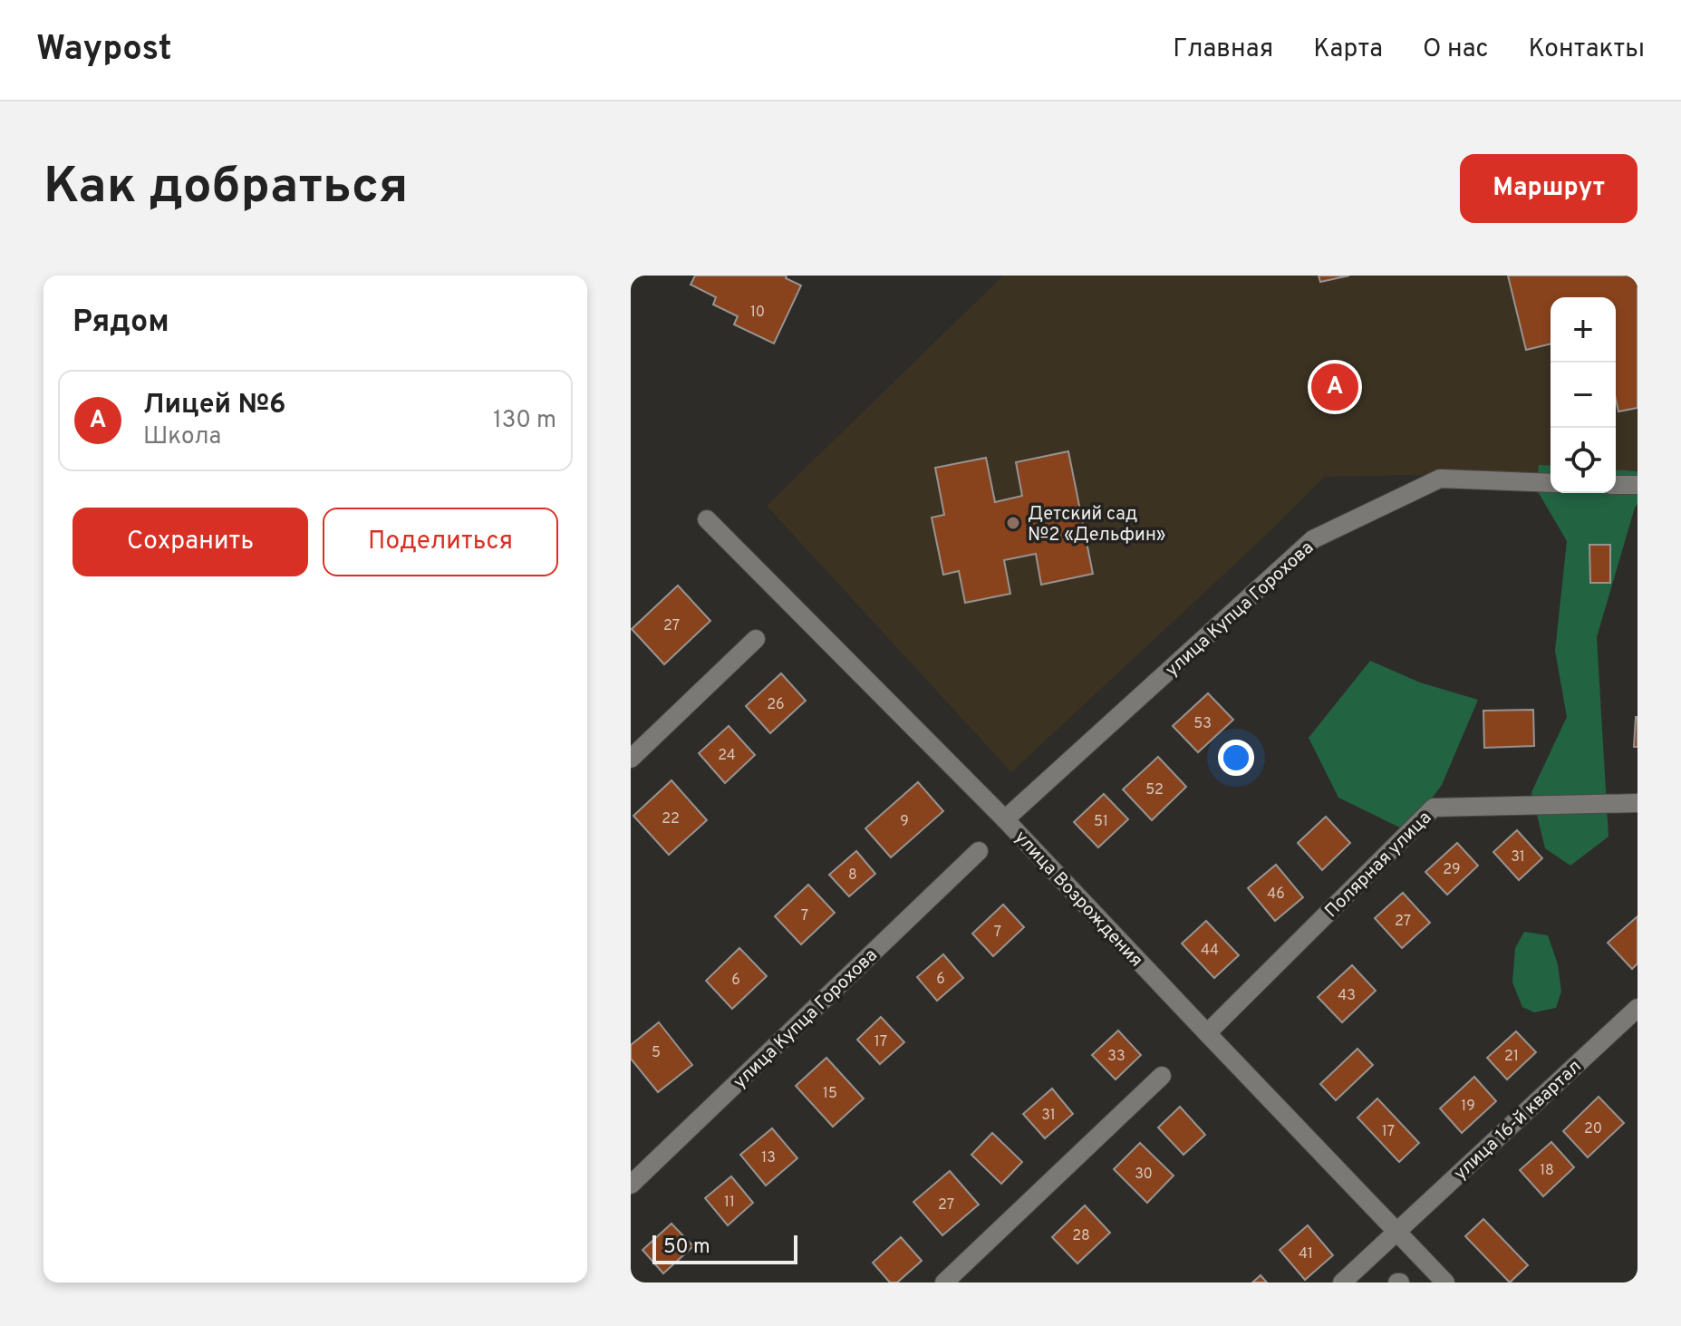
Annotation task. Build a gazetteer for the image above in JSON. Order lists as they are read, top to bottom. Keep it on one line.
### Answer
{"streets":{"street":["улица Купца Горохова","Полярная улица","улица Возрождения","улица 16-й квартал"]},"crossings":[["улица Купца Горохова","улица Возрождения"],["Полярная улица","улица Возрождения"],["улица Возрождения","улица 16-й квартал"]],"places":["Детский сад №2 «Дельфин»"],"house_numbers":["10","27","26","53","24","52","22","9","51","31","29","8","46","7","27","7","44","6","6","43","17","5","33","21","15","19","31","20","17","13","18","30","11","27","28","41"],"scale_bar":"50 m","page":{"header":"Waypost","nav":["Главная","Карта","О нас","Контакты"],"buttons":["Маршрут",["Сохранить","Поделиться"]],"title":"Как добраться","heading":"Рядом","map_buttons":["+","−"],"pins":"A","list":[{"mark":"A","name":"Лицей №6","note":"Школа","value":"130 m"}],"scale":"50 m"}}
